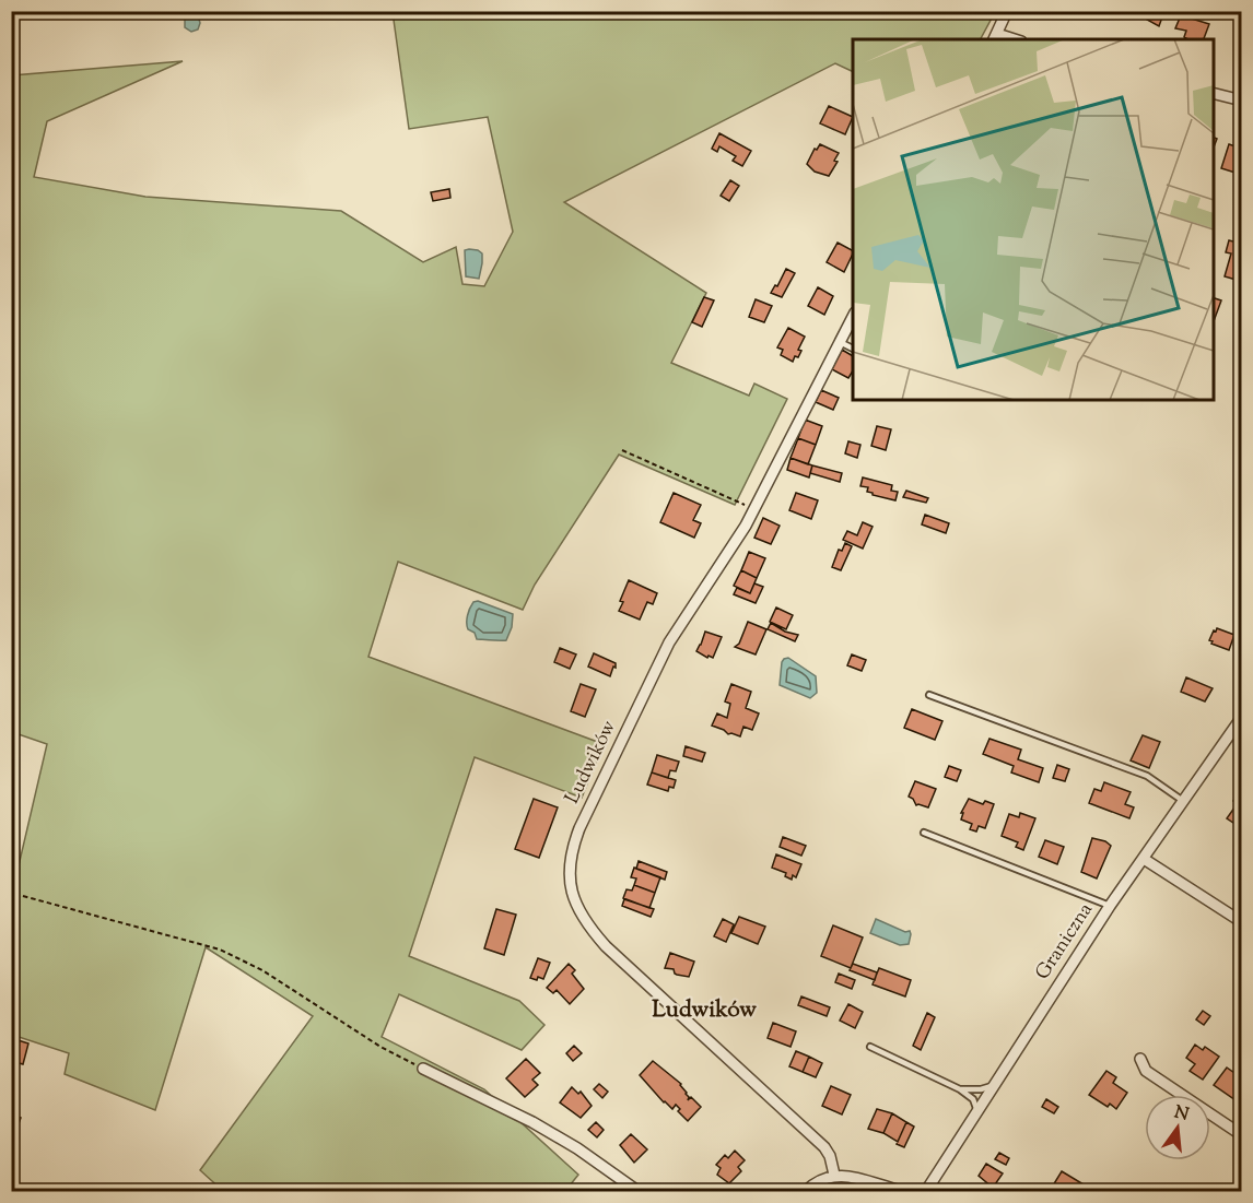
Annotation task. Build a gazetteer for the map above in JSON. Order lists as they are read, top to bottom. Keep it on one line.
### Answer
{"streets":{"street":["Ludwików","Graniczna"]},"districts":["Ludwików"],"north":"top"}
